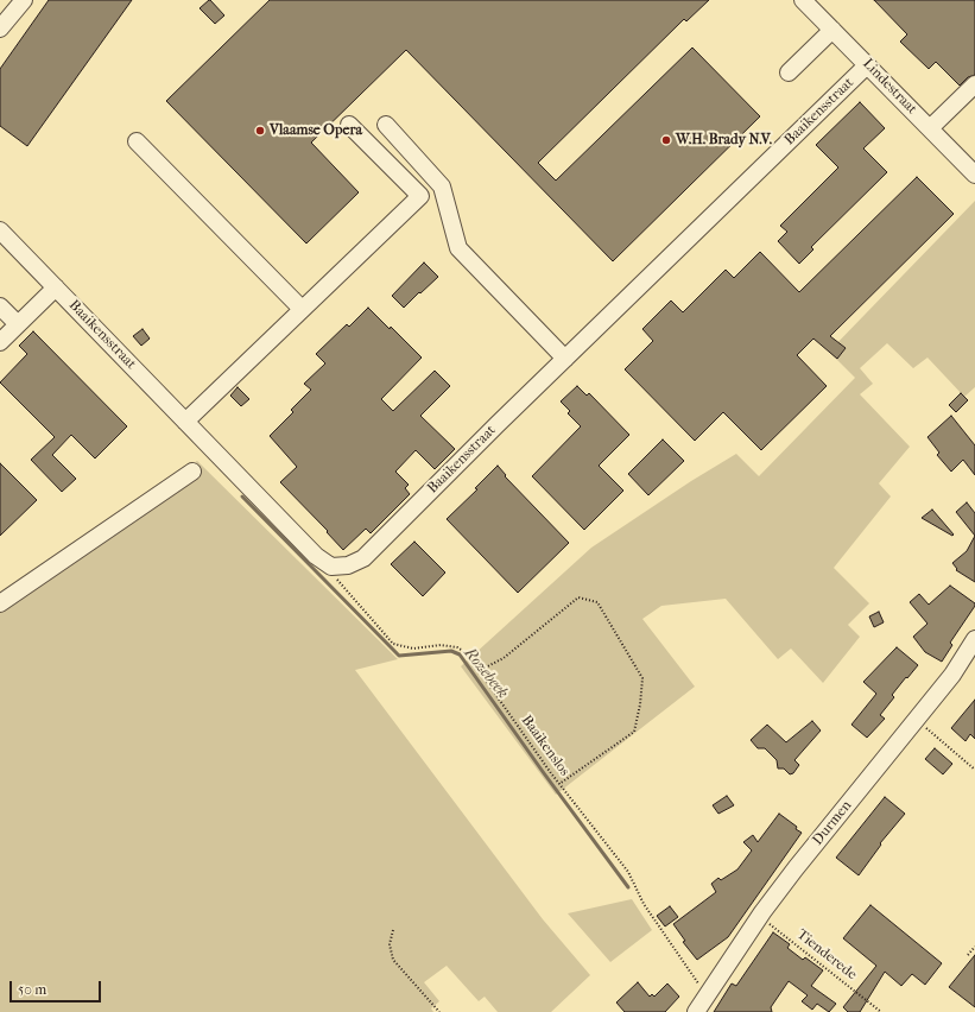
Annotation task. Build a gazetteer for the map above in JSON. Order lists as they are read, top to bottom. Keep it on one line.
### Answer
{"streets":{"street":["Lindestraat","Baaikensstraat","Durmen"],"path":["Baaikenslos","Tienderede"]},"crossings":[["Lindestraat","Baaikensstraat"],["Baaikensstraat","Baaikenslos"],["Baaikenslos","Durmen"],["Durmen","Tienderede"]],"water":["Rozebeek"],"places":["Vlaamse Opera","W.H. Brady N.V."],"scale_bar":"50 m"}
